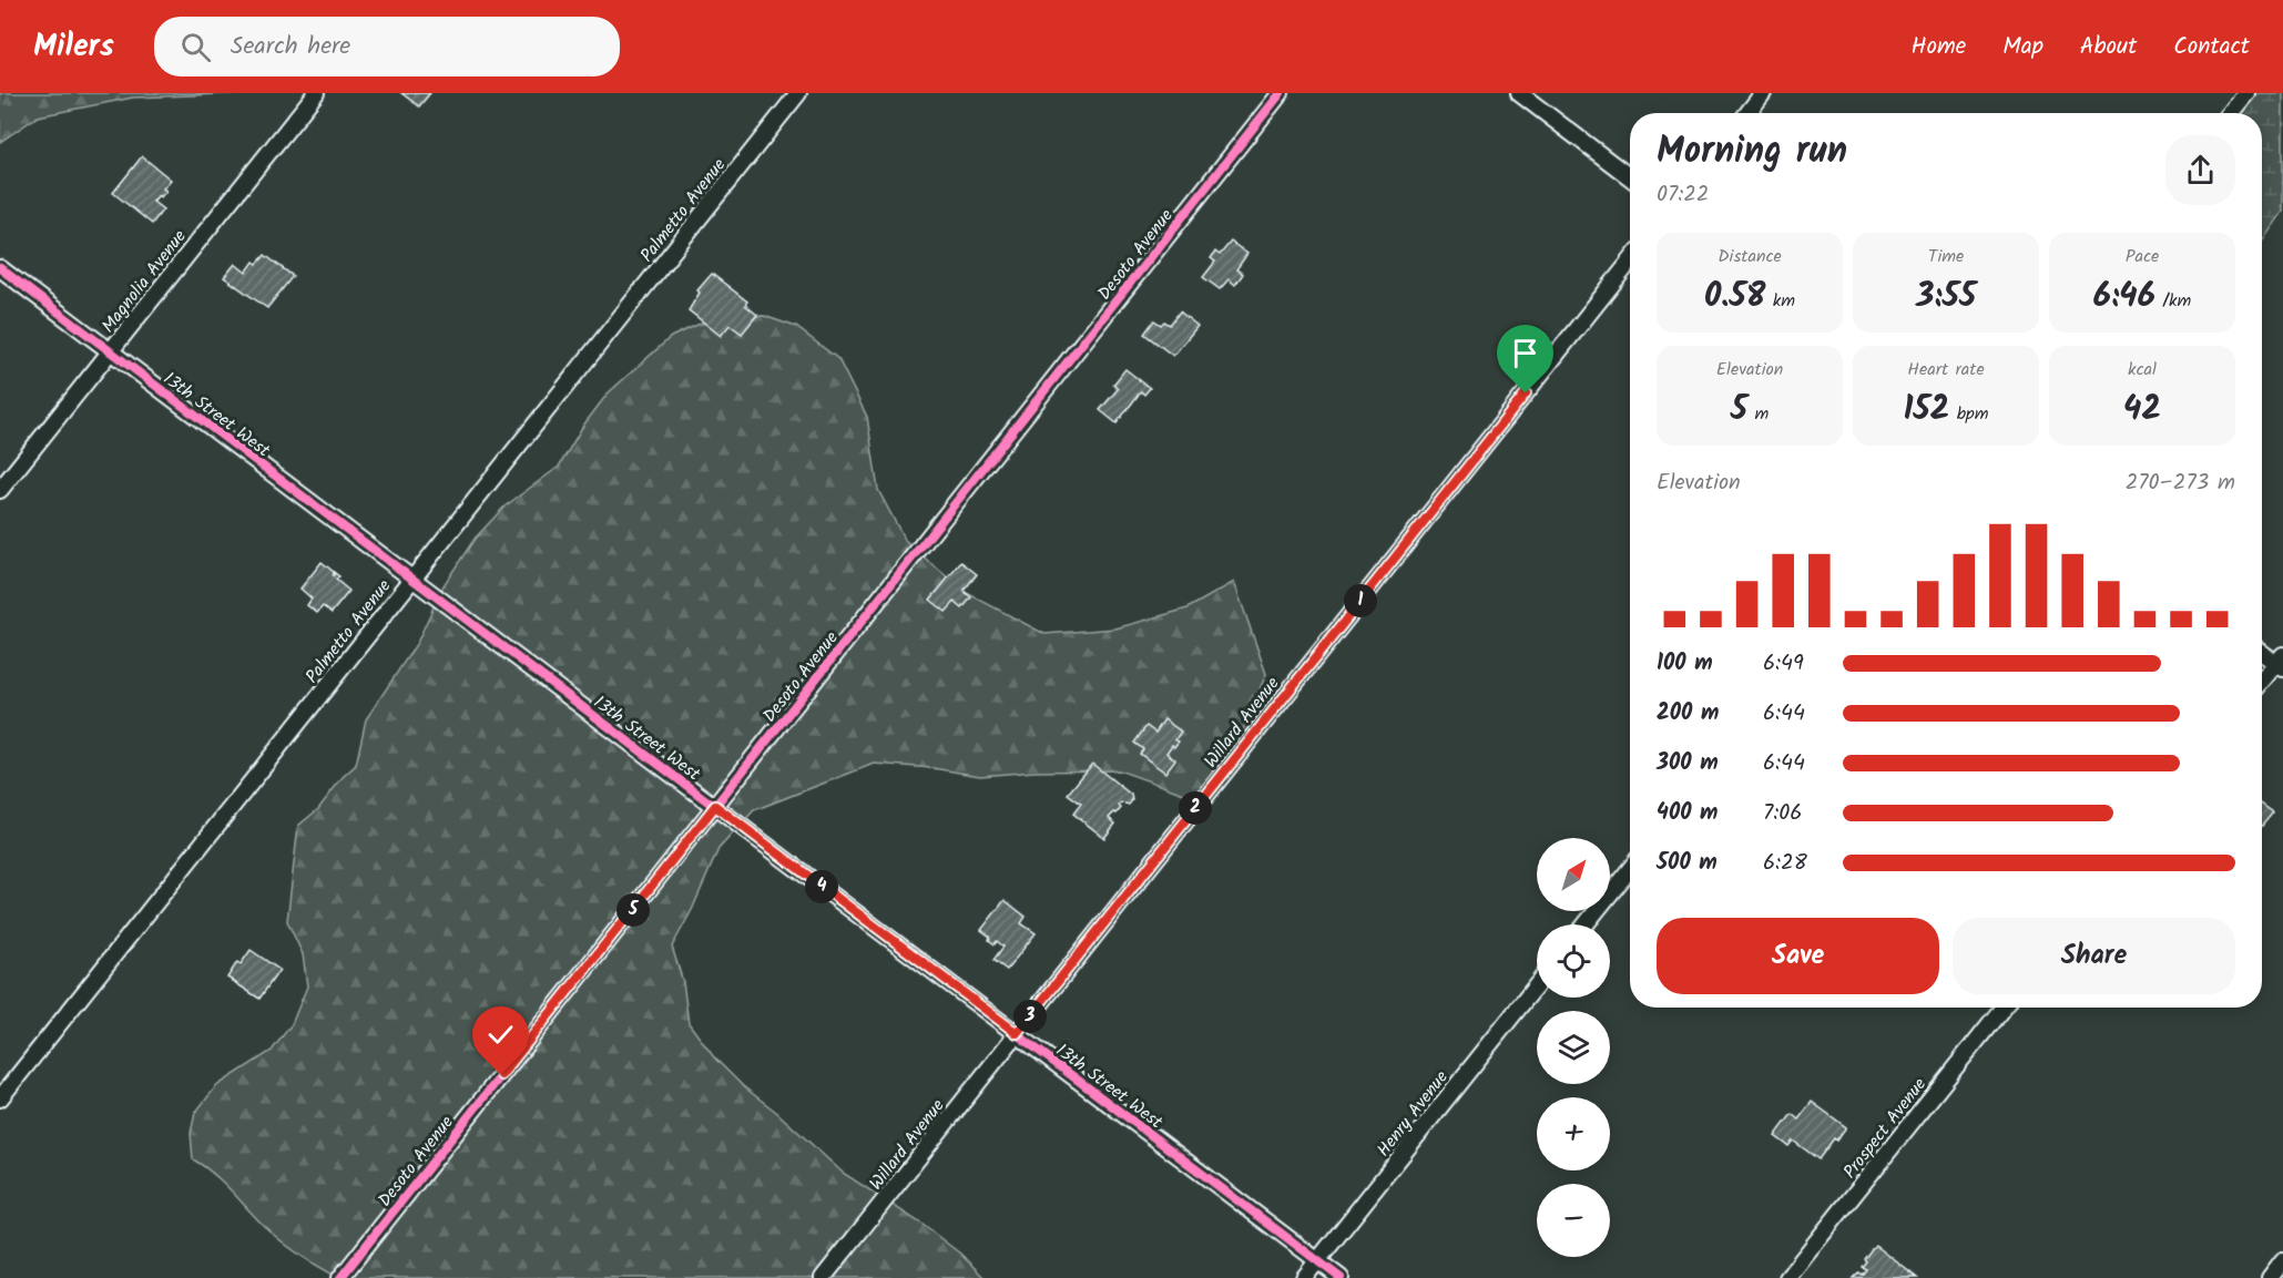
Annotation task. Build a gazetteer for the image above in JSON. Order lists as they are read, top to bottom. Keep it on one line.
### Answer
{"streets":{"street":["Palmetto Avenue","Desoto Avenue","Magnolia Avenue","13th Street West","Willard Avenue","Henry Avenue","Prospect Avenue"]},"crossings":[["Palmetto Avenue","13th Street West"],["Desoto Avenue","13th Street West"],["Magnolia Avenue","13th Street West"],["13th Street West","Willard Avenue"],["13th Street West","Henry Avenue"]],"north":"top right","page":{"header":"Milers","search":"Search here","nav":["Home","Map","About","Contact"],"heading":["Morning run","07:22"],"stats":[["Distance","0.58 km"],["Time","3:55"],["Pace","6:46 /km"],["Elevation","5 m"],["Heart rate","152 bpm"],["kcal","42"]],"chart":["Elevation","270–273 m"],"pins":["1","2","4","5","3"],"list":[{"name":"100 m","note":"6:49"},{"name":"200 m","note":"6:44"},{"name":"300 m","note":"6:44"},{"name":"400 m","note":"7:06"},{"name":"500 m","note":"6:28"}],"map_buttons":["+","−"],"buttons":["Save","Share"]}}
